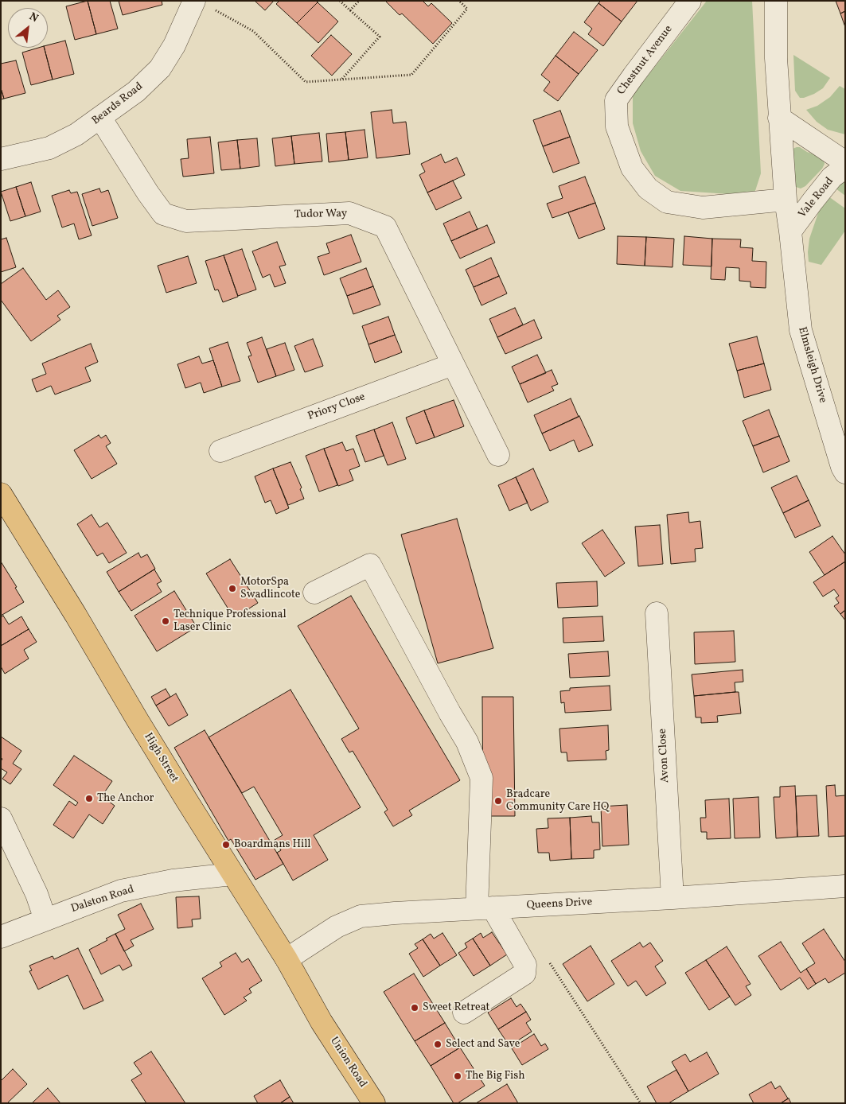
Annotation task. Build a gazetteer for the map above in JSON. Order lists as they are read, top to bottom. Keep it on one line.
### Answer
{"streets":{"main road":["High Street","Union Road"],"street":["Chestnut Avenue","Beards Road","Vale Road","Tudor Way","Elmsleigh Drive","Priory Close","Avon Close","Dalston Road","Queens Drive"]},"crossings":[["Beards Road","Tudor Way"],["Vale Road","Elmsleigh Drive"],["Tudor Way","Priory Close"],["Avon Close","Queens Drive"],["High Street","Dalston Road"],["High Street","Queens Drive"],["High Street","Union Road"]],"places":["MotorSpa Swadlincote","Technique Professional Laser Clinic","The Anchor","Bradcare Community Care HQ","Boardmans Hill","Sweet Retreat","Select and Save","The Big Fish"],"north":"top right"}
